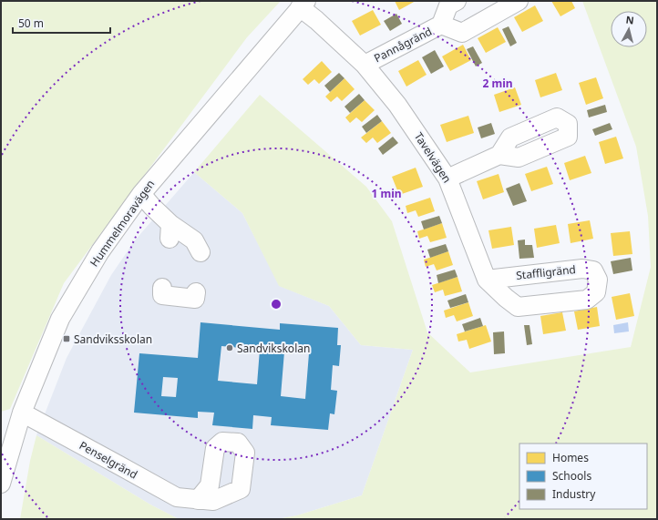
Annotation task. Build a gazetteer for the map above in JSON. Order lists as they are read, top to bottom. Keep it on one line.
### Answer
{"streets":{"street":["Pannågränd","Tavelvägen","Hummelmoravägen","Staffligränd","Penselgränd"]},"crossings":[["Pannågränd","Tavelvägen"],["Tavelvägen","Hummelmoravägen"],["Tavelvägen","Staffligränd"],["Hummelmoravägen","Penselgränd"]],"places":{"transit":["Sandviksskolan"],"other":["Sandvikskolan"]},"legend":["Homes","Schools","Industry"],"scale_bar":"50 m","north":"top","rings":["2 min","1 min"]}
